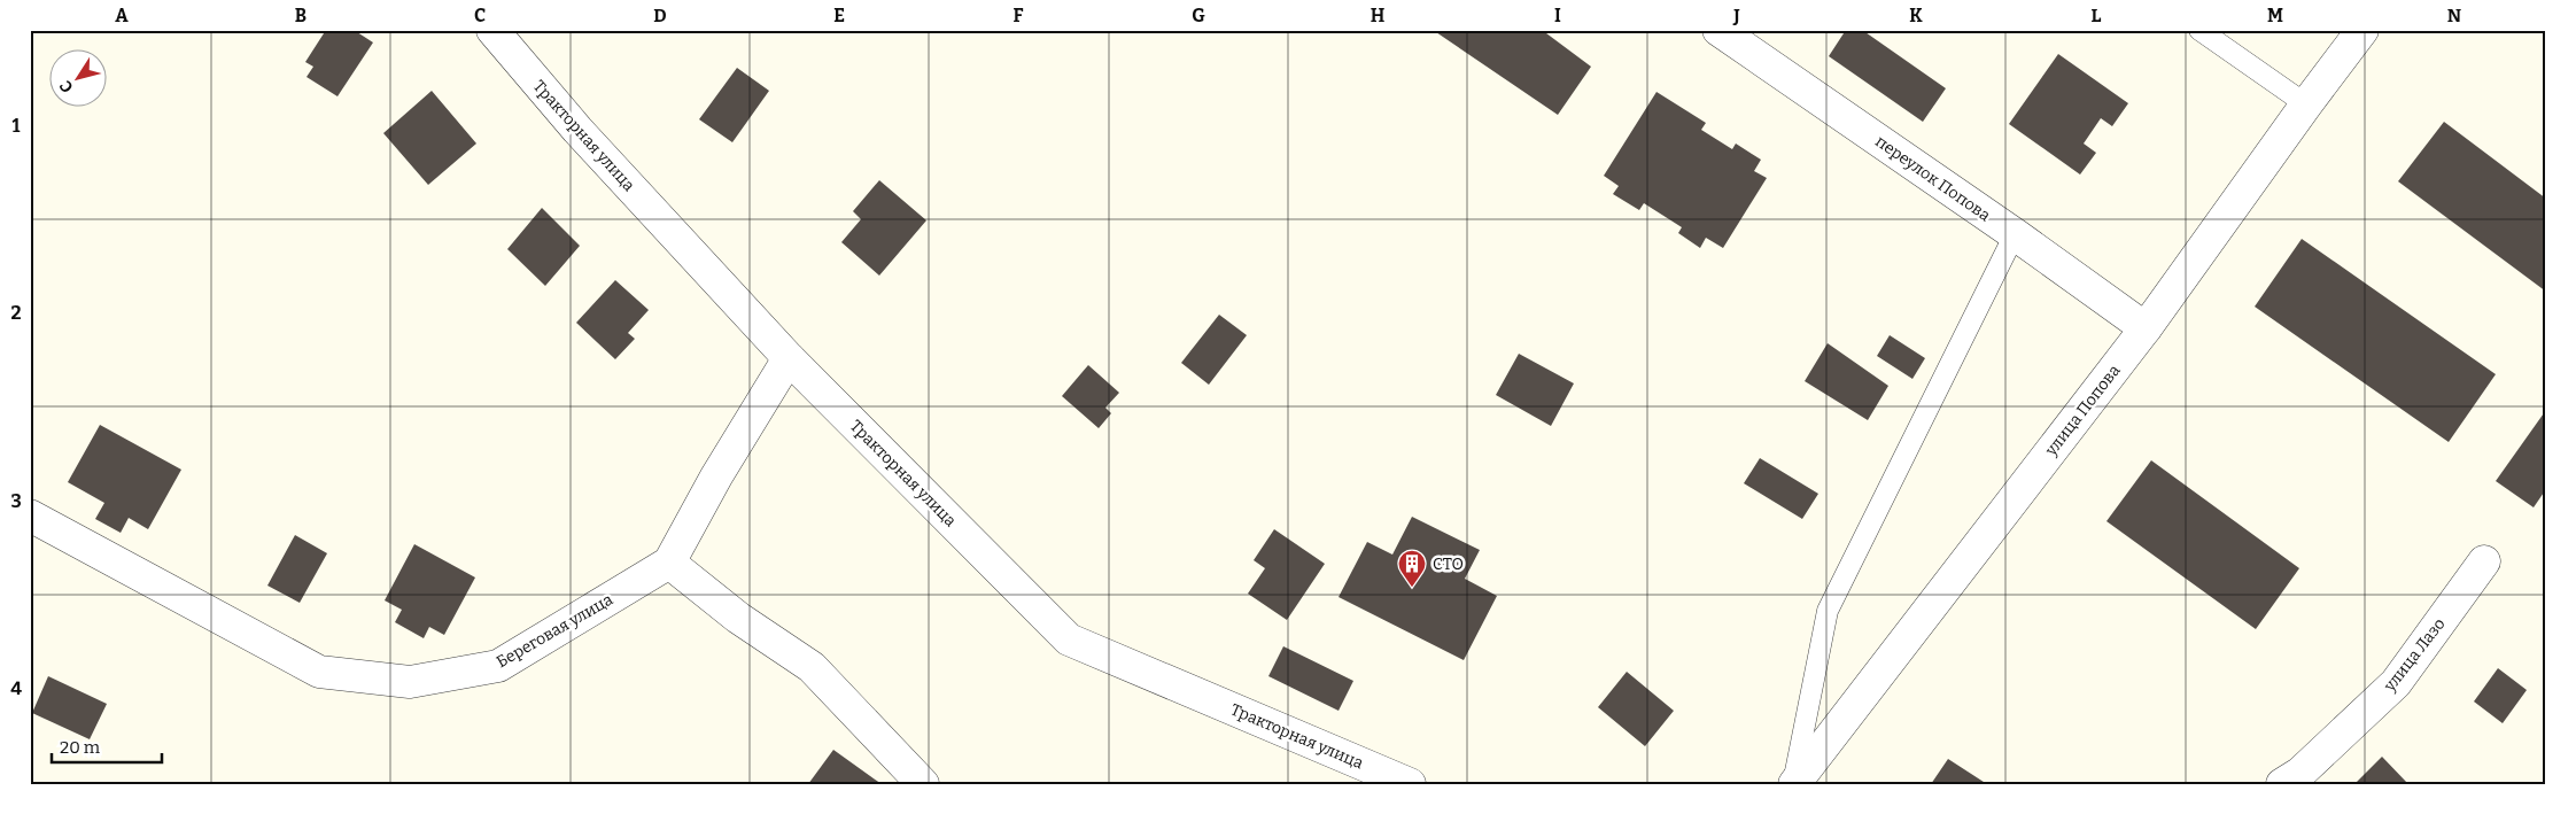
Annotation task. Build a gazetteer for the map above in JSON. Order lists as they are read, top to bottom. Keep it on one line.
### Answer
{"streets":{"street":["Тракторная улица","переулок Попова","улица Попова","Береговая улица","улица Лазо"]},"crossings":[["переулок Попова","улица Попова"]],"places":{"building":["СТО"]},"scale_bar":"20 m","north":"bottom left","grid":{"columns":["A","B","C","D","E","F","G","H","I","J","K","L","M","N"],"rows":["1","2","3","4"]}}
